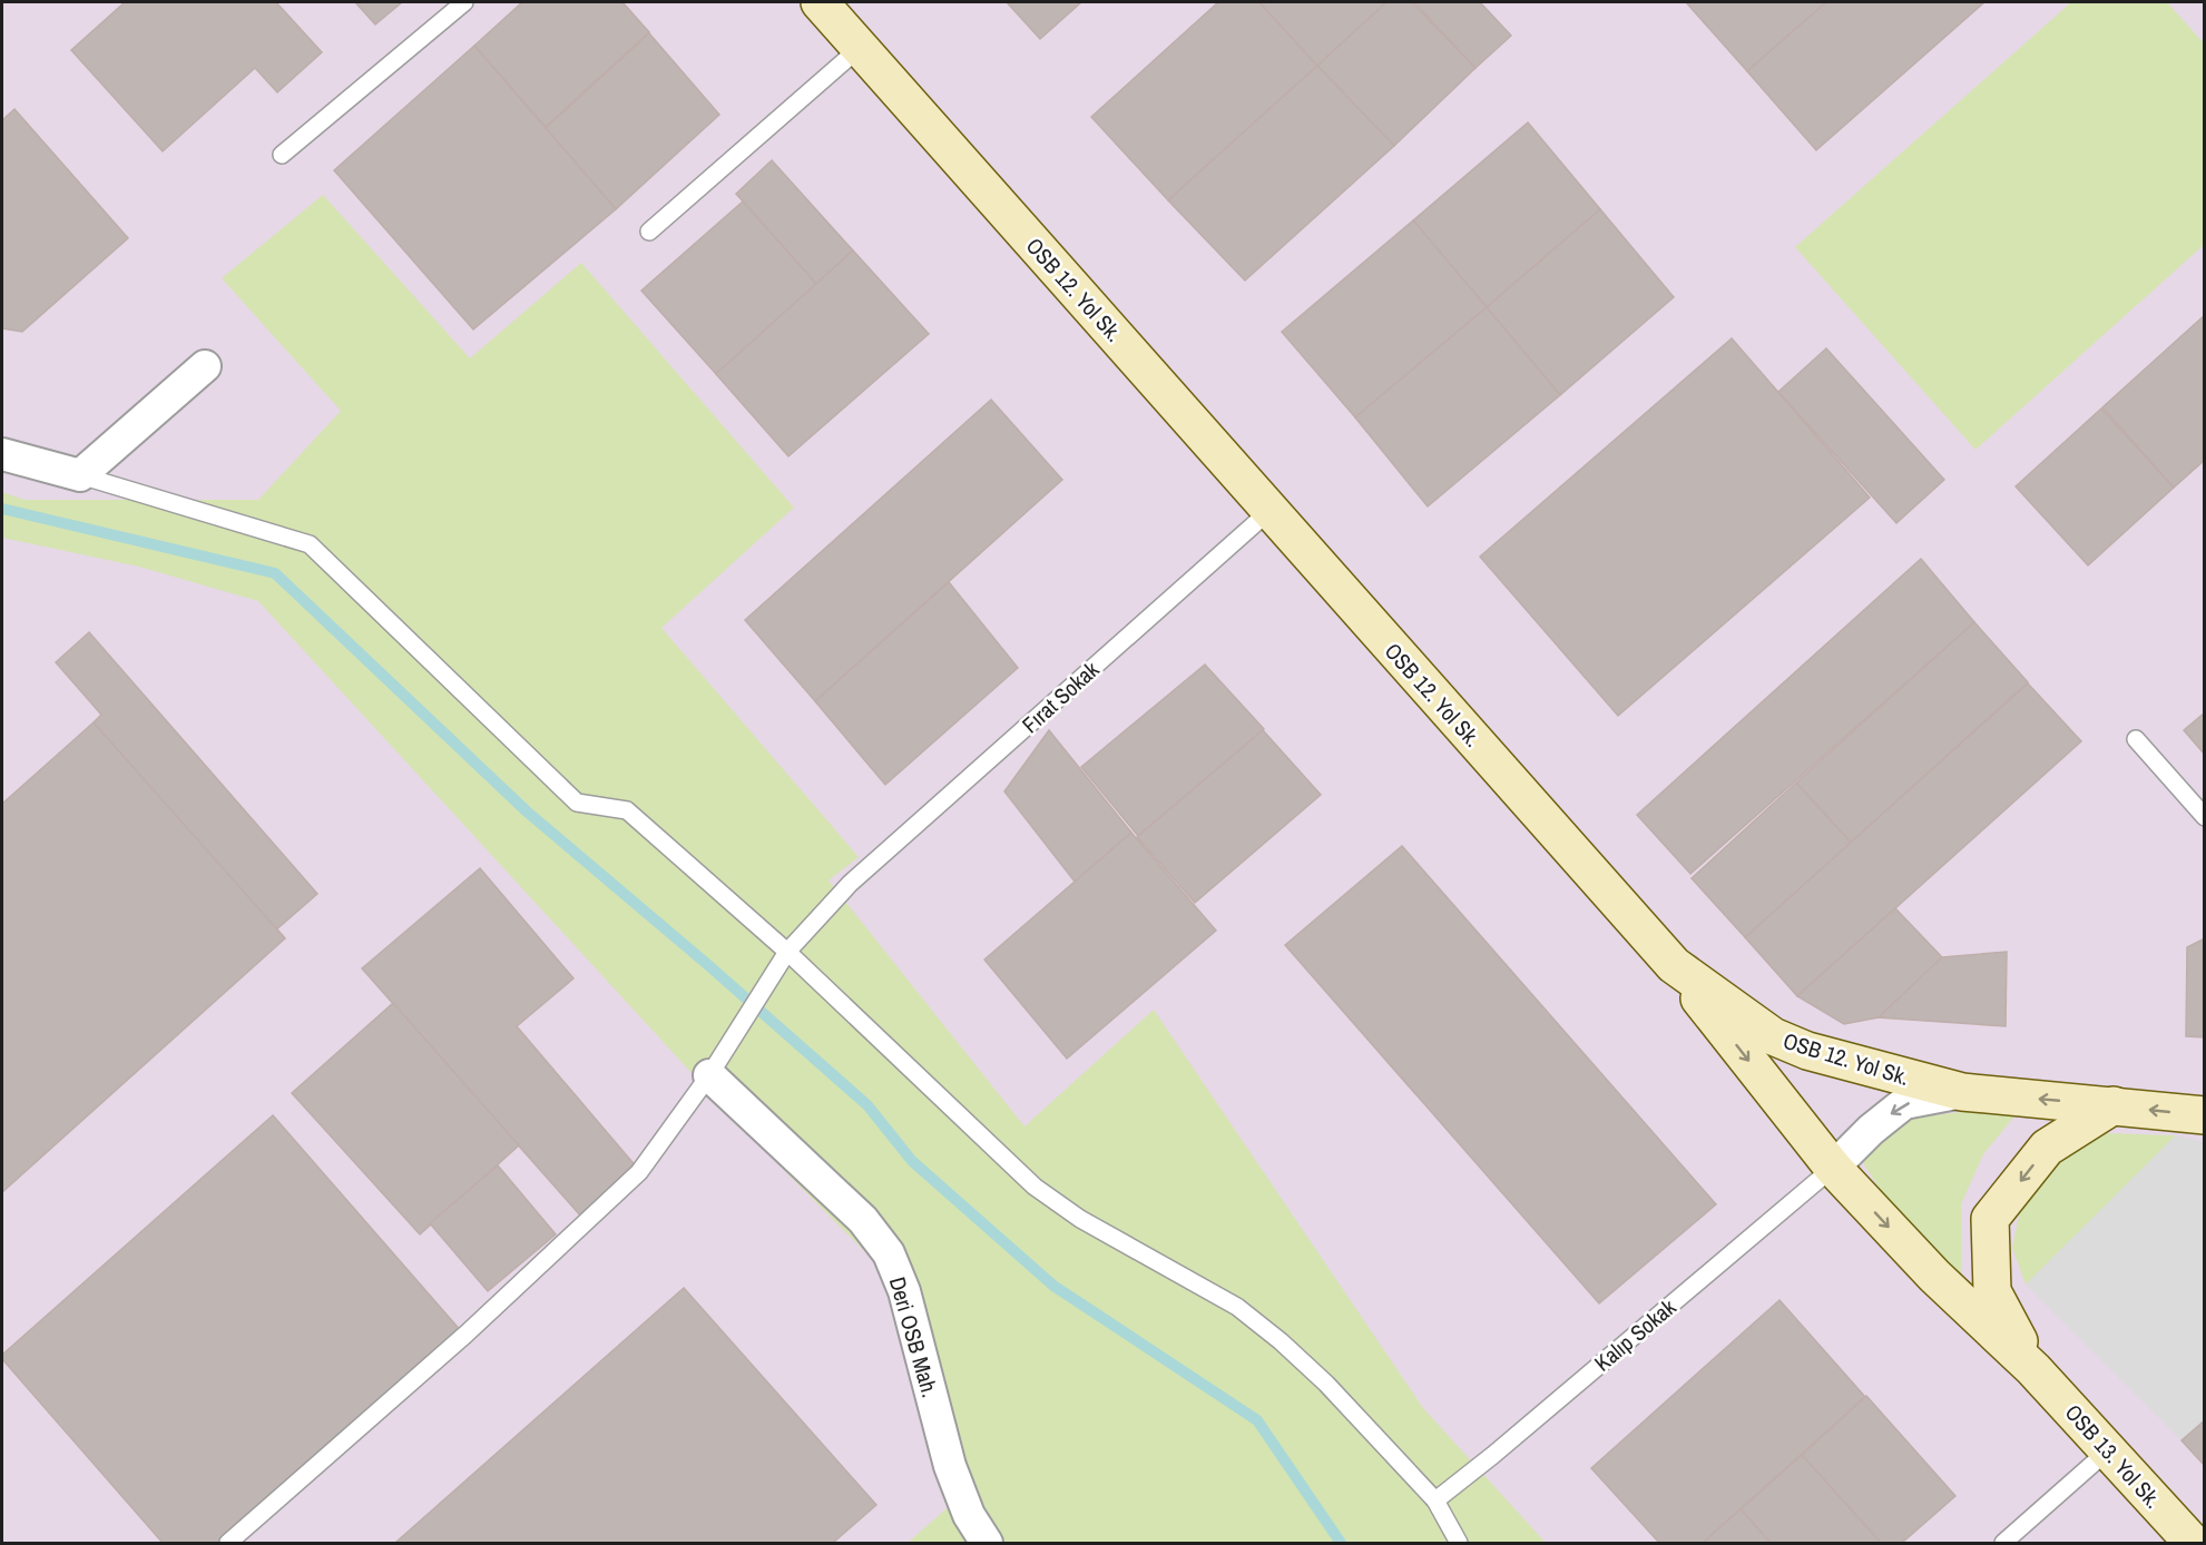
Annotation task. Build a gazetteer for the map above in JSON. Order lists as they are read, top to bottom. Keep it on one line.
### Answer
{"streets":{"street":["OSB 12. Yol Sk.","Deri OSB Mah.","OSB 13. Yol Sk."],"lane":["Fırat Sokak","Kalıp Sokak"]},"crossings":[["OSB 12. Yol Sk.","Fırat Sokak"],["Fırat Sokak","Deri OSB Mah."]]}
